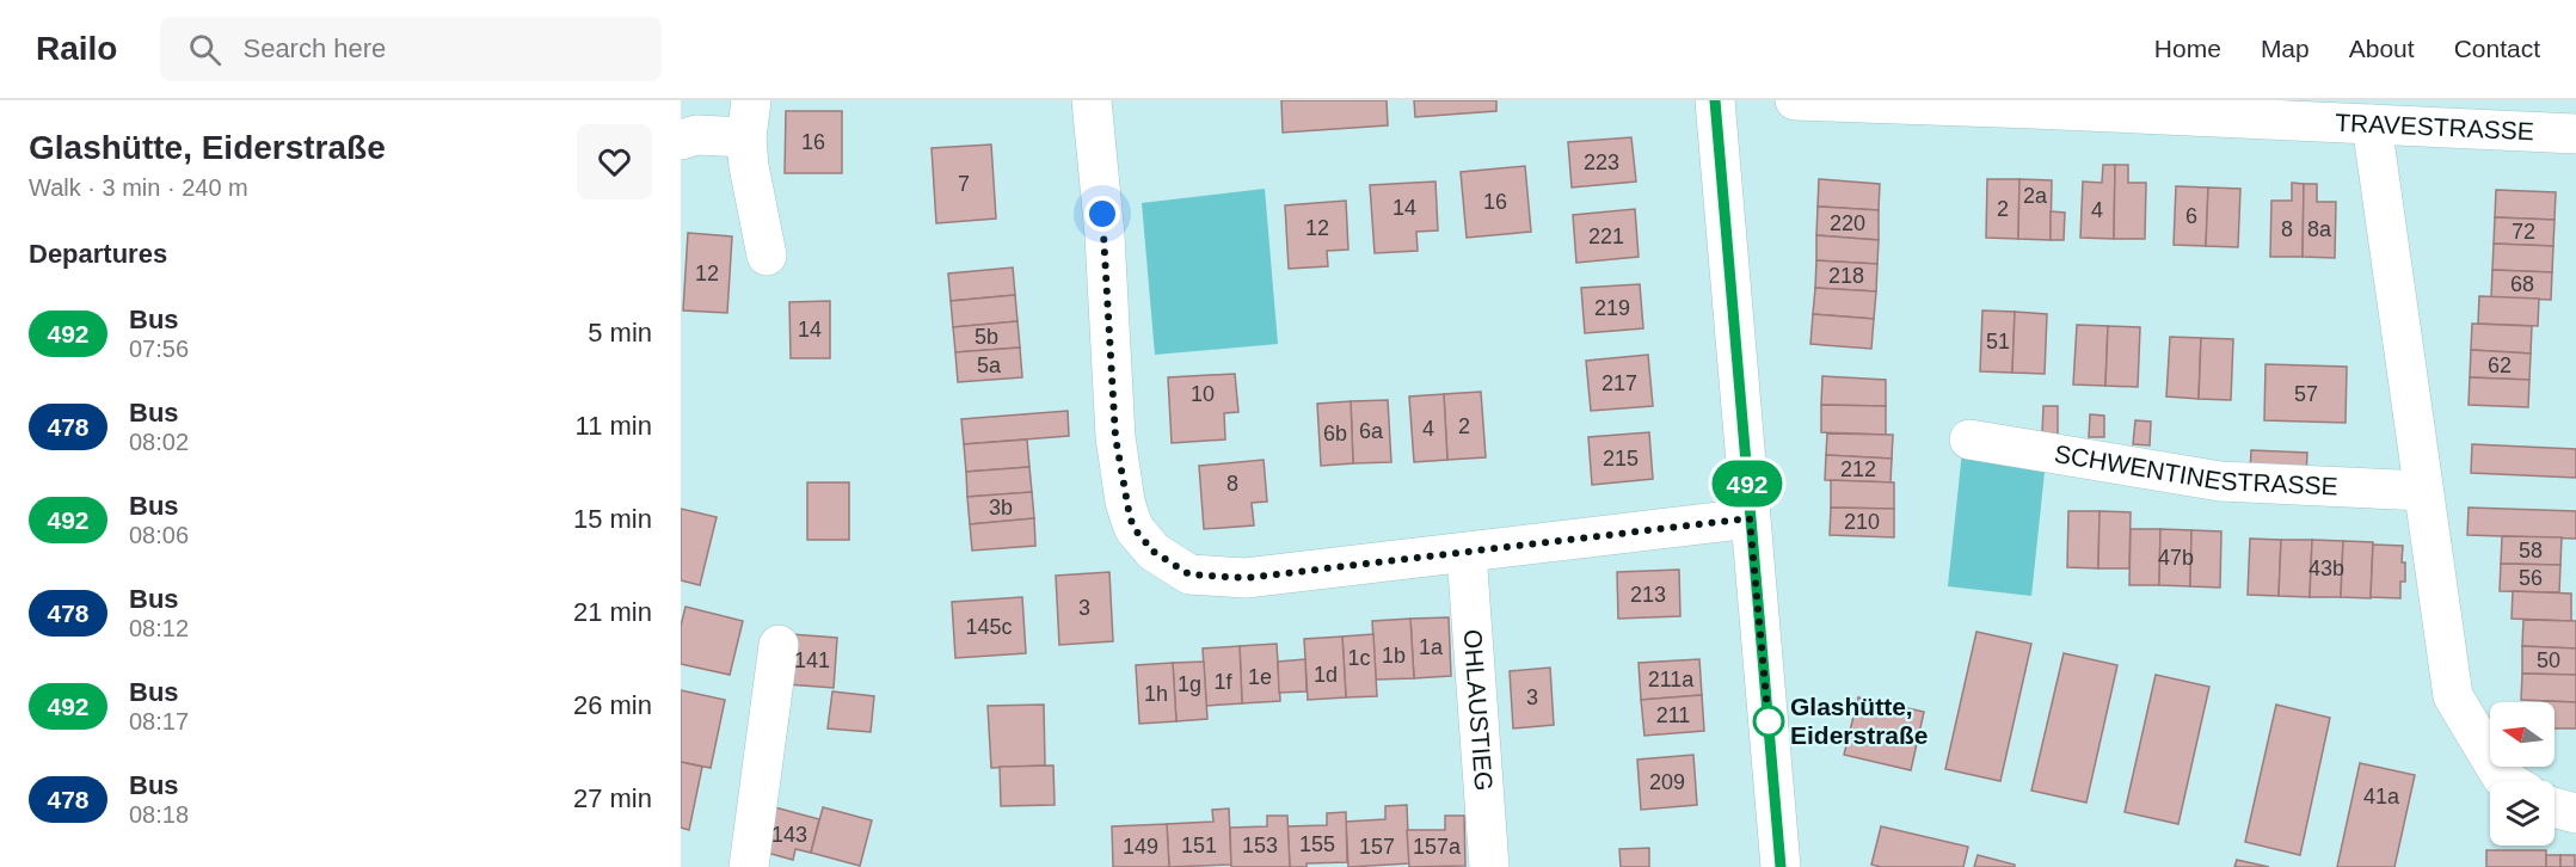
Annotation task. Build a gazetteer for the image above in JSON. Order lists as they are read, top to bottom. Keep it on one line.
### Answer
{"streets":{"street":["TRAVESTRASSE","SCHWENTINESTRASSE","OHLAUSTIEG"]},"places":["Glashütte, Eiderstraße"],"lines":["bus line 492"],"house_numbers":["16","223","7","2a","16","14","2","4","6","220","12","8","8a","72","221","12","218","68","219","14","5b","51","5a","62","217","10","57","2","4","6a","6b","215","212","8","3b","210","58","47b","43b","56","213","3","145c","1a","1b","1c","141","50","1d","1e","211a","1f","1g","1h","3","211","209","41a","143","155","151","153","149","157","157a"],"north":"left","page":{"header":"Railo","search":"Search here","nav":["Home","Map","About","Contact"],"heading":[["Glashütte, Eiderstraße","Walk · 3 min · 240 m"],"Departures"],"on_map":"492","list":[{"mark":"492","name":"Bus","note":"07:56","value":"5 min"},{"mark":"478","name":"Bus","note":"08:02","value":"11 min"},{"mark":"492","name":"Bus","note":"08:06","value":"15 min"},{"mark":"478","name":"Bus","note":"08:12","value":"21 min"},{"mark":"492","name":"Bus","note":"08:17","value":"26 min"},{"mark":"478","name":"Bus","note":"08:18","value":"27 min"}]}}
